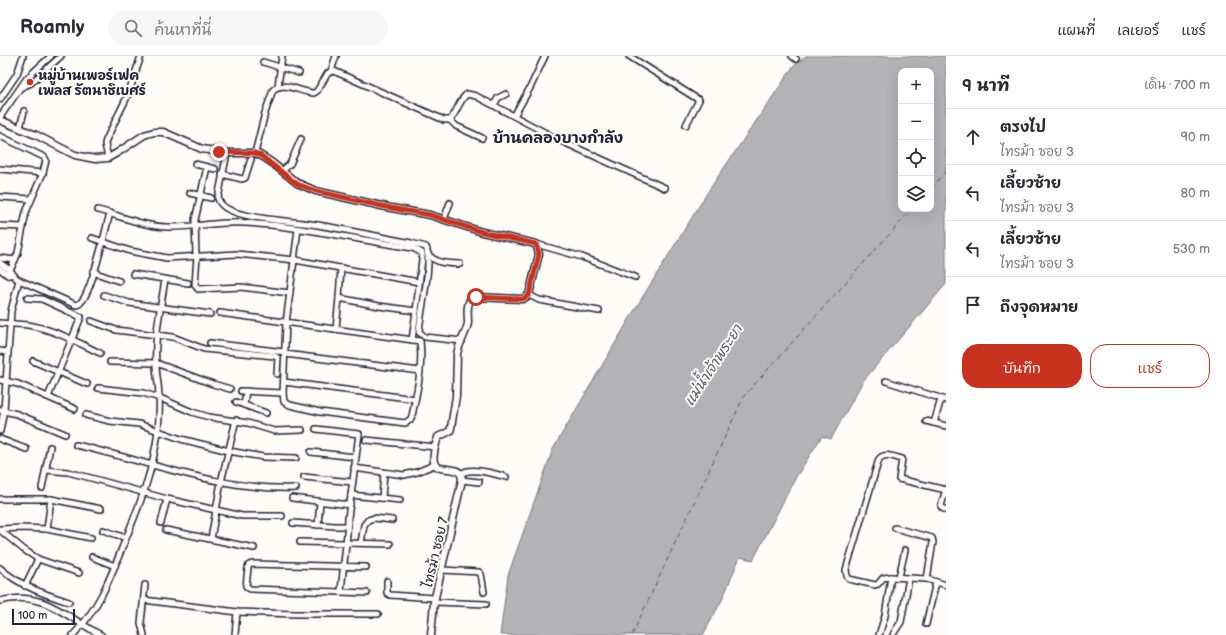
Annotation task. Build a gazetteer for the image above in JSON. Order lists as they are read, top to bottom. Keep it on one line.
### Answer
{"streets":{"street":["ไทรม้า ซอย 7"]},"districts":["บ้านคลองบางกำลัง"],"water":["แม่น้ำเจ้าพระยา"],"places":["หมู่บ้านเพอร์เฟค เพลส รัตนาธิเบศร์"],"scale_bar":"100 m","page":{"header":"Roamly","search":"ค้นหาที่นี่","nav":["แผนที่","เลเยอร์","แชร์"],"heading":["9 นาที","เดิน · 700 m"],"map_buttons":["+","−"],"list":[["ตรงไป","ไทรม้า ซอย 3","90 m"],["เลี้ยวซ้าย","ไทรม้า ซอย 3","80 m"],["เลี้ยวซ้าย","ไทรม้า ซอย 3","530 m"],"ถึงจุดหมาย"],"buttons":["บันทึก","แชร์"],"scale":"100 m"}}
